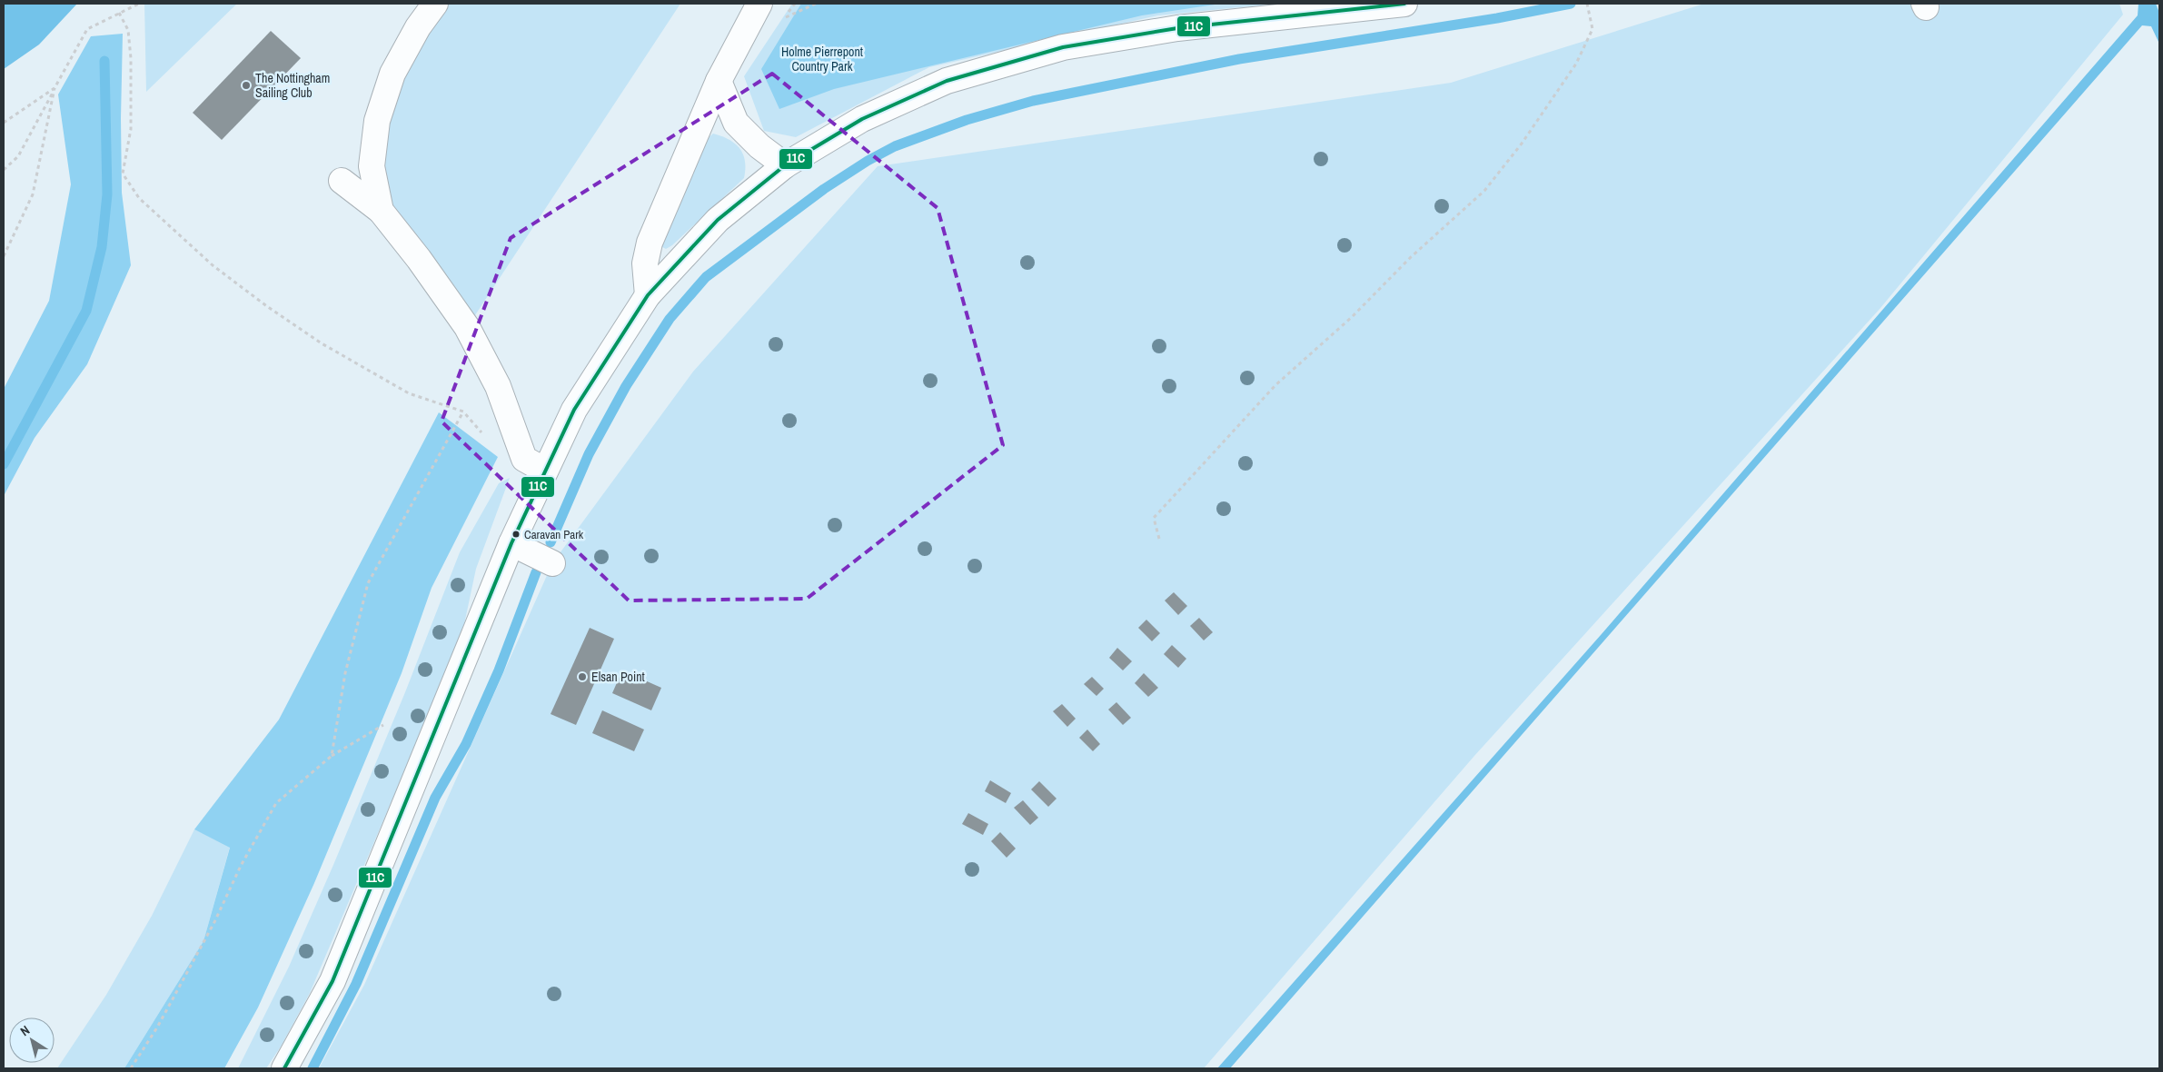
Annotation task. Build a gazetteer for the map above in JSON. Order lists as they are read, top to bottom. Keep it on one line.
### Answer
{"parks":["Holme Pierrepont Country Park"],"places":["The Nottingham Sailing Club","Caravan Park","Elsan Point"],"lines":["transit line 11C"],"north":"top left"}
